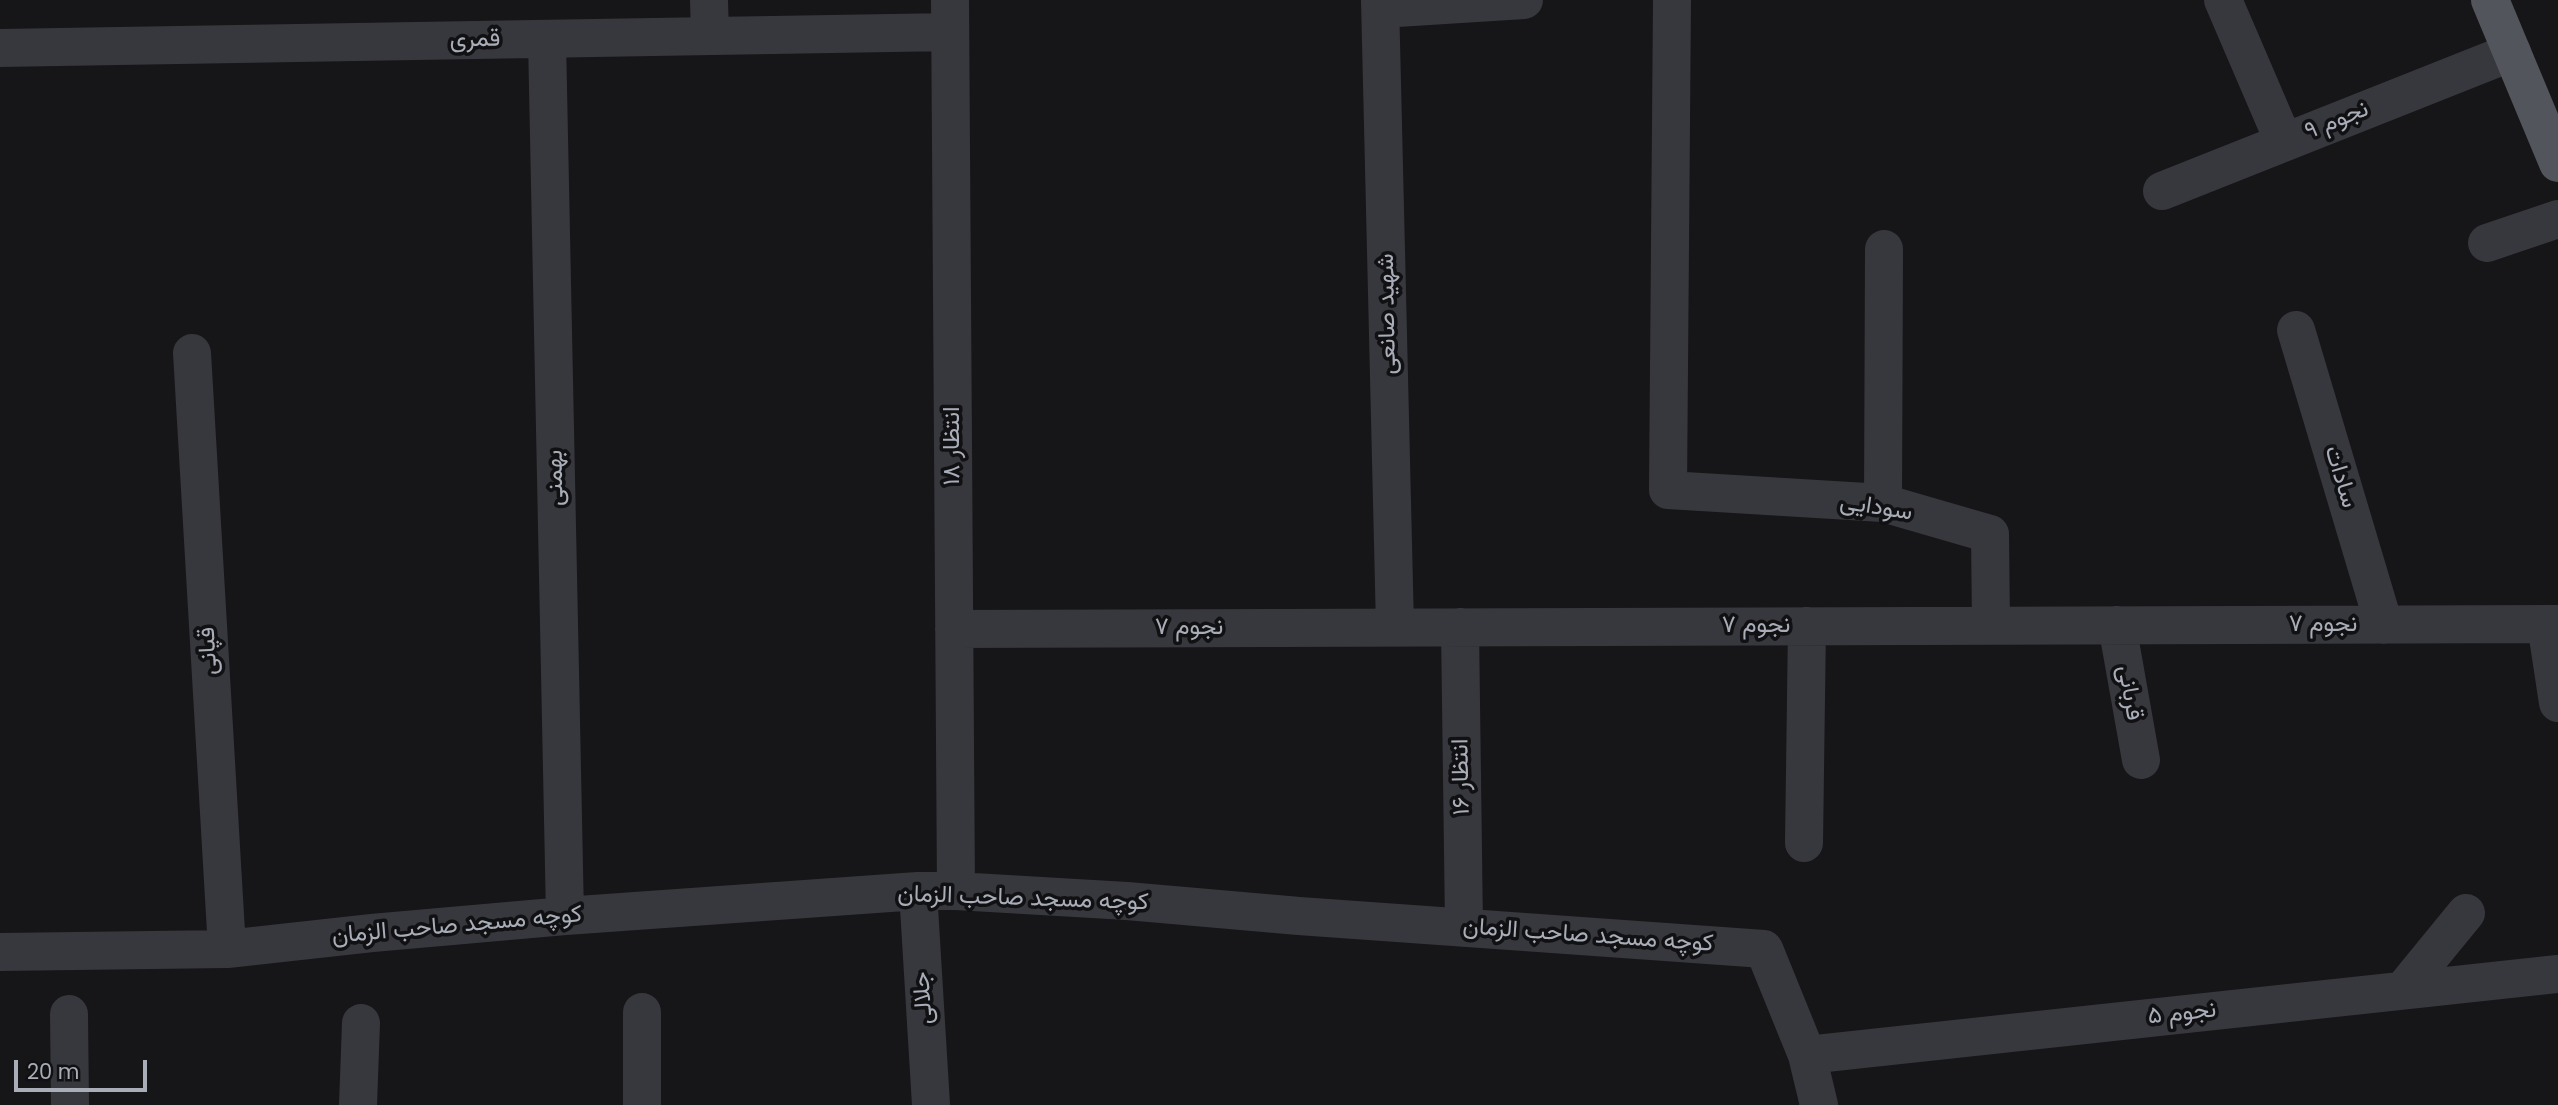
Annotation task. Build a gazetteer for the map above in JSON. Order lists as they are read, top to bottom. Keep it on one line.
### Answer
{"streets":{"street":["قمری","نجوم ۹","شهید صانعی","انتظار ۱۸","سادات","بهمنی","سودایی","نجوم ۷","قپانی","قربانی","انتظار ۱۶","کوچه مسجد صاحب الزمان","جلالی","نجوم ۵"]},"crossings":[["قمری","انتظار ۱۸"],["قمری","بهمنی"],["شهید صانعی","نجوم ۷"],["انتظار ۱۸","نجوم ۷"],["انتظار ۱۸","کوچه مسجد صاحب الزمان"],["سادات","نجوم ۷"],["بهمنی","کوچه مسجد صاحب الزمان"],["سودایی","نجوم ۷"],["نجوم ۷","قربانی"],["نجوم ۷","انتظار ۱۶"],["قپانی","کوچه مسجد صاحب الزمان"],["انتظار ۱۶","کوچه مسجد صاحب الزمان"],["کوچه مسجد صاحب الزمان","جلالی"],["کوچه مسجد صاحب الزمان","نجوم ۵"]],"scale_bar":"20 m"}
